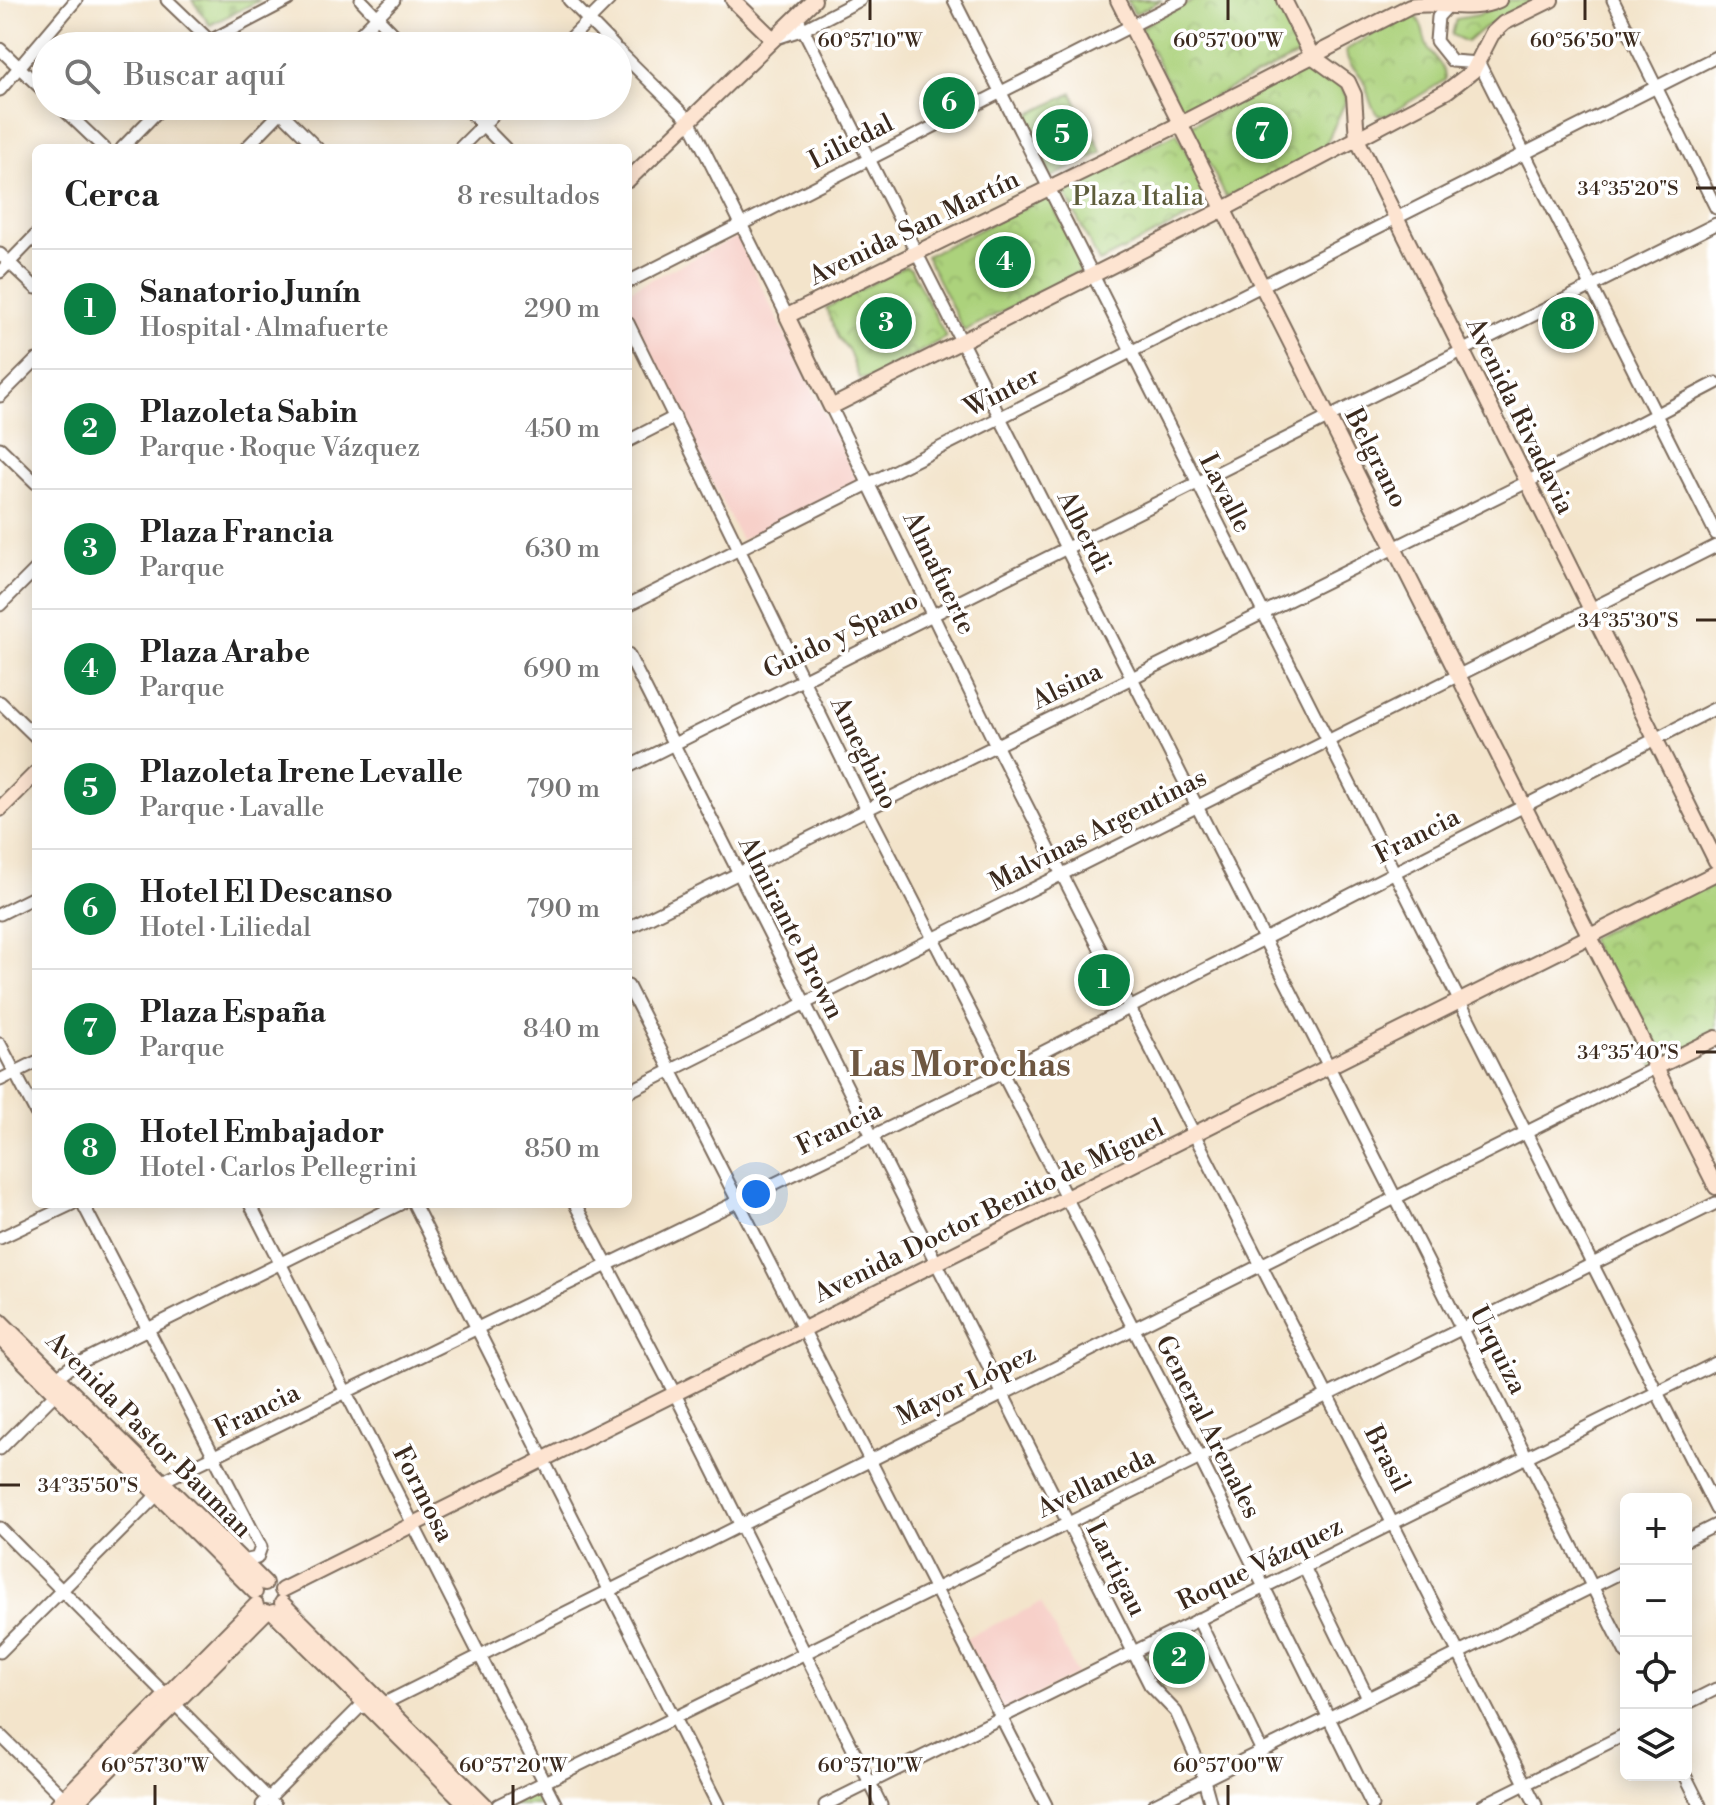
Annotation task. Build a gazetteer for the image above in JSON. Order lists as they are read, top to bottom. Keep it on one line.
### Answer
{"streets":{"main road":["Avenida San Martín","Avenida Rivadavia","Belgrano","Almafuerte","Avenida Doctor Benito de Miguel","Mayor López","Avenida Pastor Bauman"],"street":["Liliedal","Winter","Lavalle","Alberdi","Guido y Spano","Alsina","Ameghino","Malvinas Argentinas","Francia","Almirante Brown","Urquiza","General Arenales","Brasil","Avellaneda","Formosa","Roque Vázquez","Lartigau"]},"crossings":[["Liliedal","Belgrano"],["Liliedal","Lavalle"],["Liliedal","Alberdi"],["Liliedal","Almafuerte"],["Avenida San Martín","Avenida Rivadavia"],["Avenida San Martín","Belgrano"],["Avenida San Martín","Lavalle"],["Avenida San Martín","Alberdi"],["Avenida San Martín","Almafuerte"],["Winter","Avenida Rivadavia"],["Winter","Belgrano"],["Winter","Lavalle"],["Winter","Alberdi"],["Winter","Almafuerte"],["Winter","Ameghino"],["Avenida Rivadavia","Guido y Spano"],["Avenida Rivadavia","Alsina"],["Avenida Rivadavia","Malvinas Argentinas"],["Avenida Rivadavia","Francia"],["Belgrano","Guido y Spano"],["Belgrano","Alsina"],["Belgrano","Malvinas Argentinas"],["Belgrano","Francia"],["Belgrano","Avenida Doctor Benito de Miguel"],["Belgrano","Mayor López"],["Lavalle","Guido y Spano"],["Lavalle","Alsina"],["Lavalle","Malvinas Argentinas"],["Lavalle","Francia"],["Lavalle","Avenida Doctor Benito de Miguel"],["Lavalle","Mayor López"],["Lavalle","Avellaneda"],["Lavalle","Roque Vázquez"],["Alberdi","Guido y Spano"],["Alberdi","Alsina"],["Alberdi","Malvinas Argentinas"],["Alberdi","Francia"],["Alberdi","Avenida Doctor Benito de Miguel"],["Alberdi","Urquiza"],["Almafuerte","Guido y Spano"],["Almafuerte","Alsina"],["Almafuerte","Malvinas Argentinas"],["Almafuerte","Francia"],["Almafuerte","Avenida Doctor Benito de Miguel"],["Almafuerte","Brasil"],["Guido y Spano","Ameghino"],["Guido y Spano","Almirante Brown"],["Alsina","Ameghino"],["Alsina","Almirante Brown"],["Ameghino","Malvinas Argentinas"],["Ameghino","Francia"],["Ameghino","Avenida Doctor Benito de Miguel"],["Ameghino","General Arenales"],["Malvinas Argentinas","Almirante Brown"],["Francia","Almirante Brown"],["Francia","Avenida Pastor Bauman"],["Francia","Formosa"],["Almirante Brown","Avenida Doctor Benito de Miguel"],["Almirante Brown","Lartigau"],["Avenida Doctor Benito de Miguel","Urquiza"],["Avenida Doctor Benito de Miguel","General Arenales"],["Avenida Doctor Benito de Miguel","Avenida Pastor Bauman"],["Avenida Doctor Benito de Miguel","Brasil"],["Avenida Doctor Benito de Miguel","Formosa"],["Avenida Doctor Benito de Miguel","Lartigau"],["Urquiza","Mayor López"],["Urquiza","Avellaneda"],["Urquiza","Roque Vázquez"],["Mayor López","General Arenales"],["Mayor López","Brasil"],["Mayor López","Formosa"],["Mayor López","Lartigau"],["General Arenales","Avellaneda"],["General Arenales","Roque Vázquez"],["Brasil","Avellaneda"],["Brasil","Roque Vázquez"],["Avellaneda","Formosa"],["Avellaneda","Lartigau"],["Roque Vázquez","Lartigau"]],"districts":["Las Morochas"],"parks":["Plaza Italia"],"page":{"search":"Buscar aquí","pins":["6","7","5","4","3","8","1","2"],"heading":["Cerca","8 resultados"],"list":[{"mark":"1","name":"Sanatorio Junín","note":"Hospital · Almafuerte","value":"290 m"},{"mark":"2","name":"Plazoleta Sabin","note":"Parque · Roque Vázquez","value":"450 m"},{"mark":"3","name":"Plaza Francia","note":"Parque","value":"630 m"},{"mark":"4","name":"Plaza Arabe","note":"Parque","value":"690 m"},{"mark":"5","name":"Plazoleta Irene Levalle","note":"Parque · Lavalle","value":"790 m"},{"mark":"6","name":"Hotel El Descanso","note":"Hotel · Liliedal","value":"790 m"},{"mark":"7","name":"Plaza España","note":"Parque","value":"840 m"},{"mark":"8","name":"Hotel Embajador","note":"Hotel · Carlos Pellegrini","value":"850 m"}],"map_buttons":["+","−"]},"coordinates":["60°57'10\"W","60°57'00\"W","60°56'50\"W","34°35'20\"S","34°35'30\"S","34°35'40\"S","34°35'50\"S","60°57'30\"W","60°57'20\"W"]}
